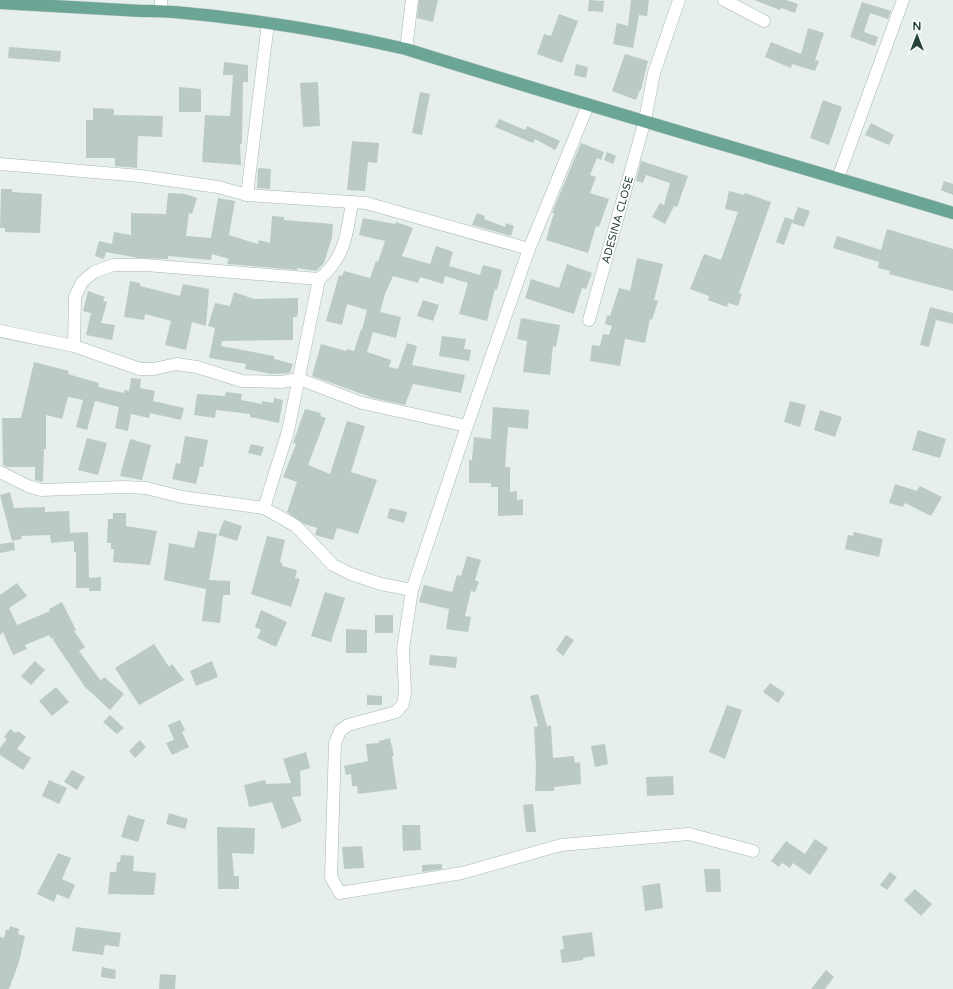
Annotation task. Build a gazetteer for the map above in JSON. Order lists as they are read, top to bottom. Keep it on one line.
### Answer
{"streets":{"street":["ADESINA CLOSE"]},"north":"top"}
